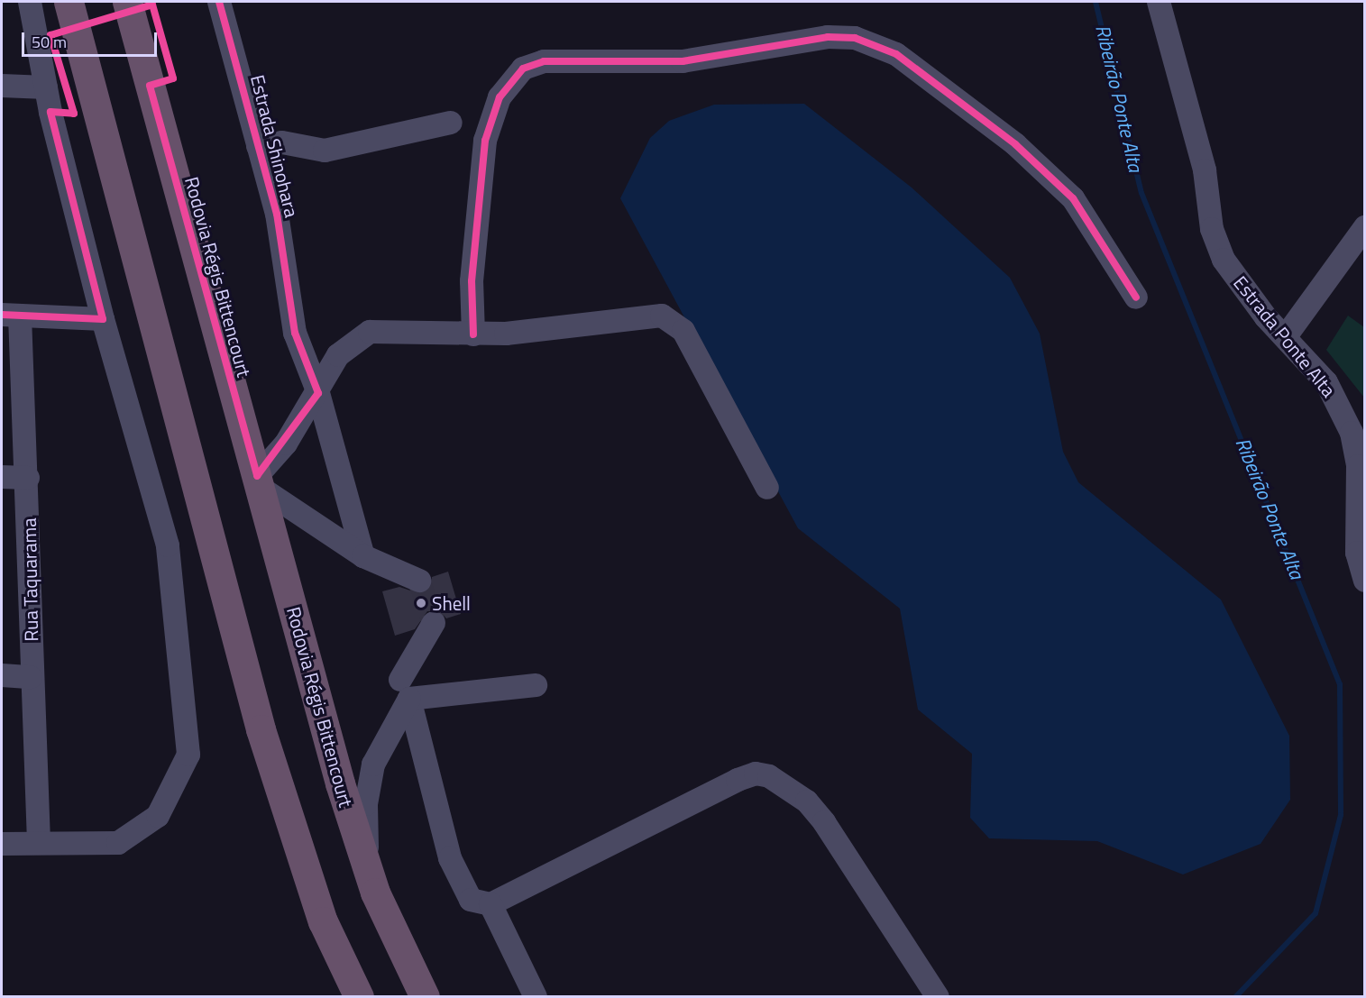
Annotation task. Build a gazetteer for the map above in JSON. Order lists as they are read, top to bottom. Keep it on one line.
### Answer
{"streets":{"highway":["Rodovia Régis Bittencourt"],"street":["Estrada Shinohara","Estrada Ponte Alta","Rua Taquarama"]},"water":["Ribeirão Ponte Alta"],"places":["Shell"],"scale_bar":"50 m"}
